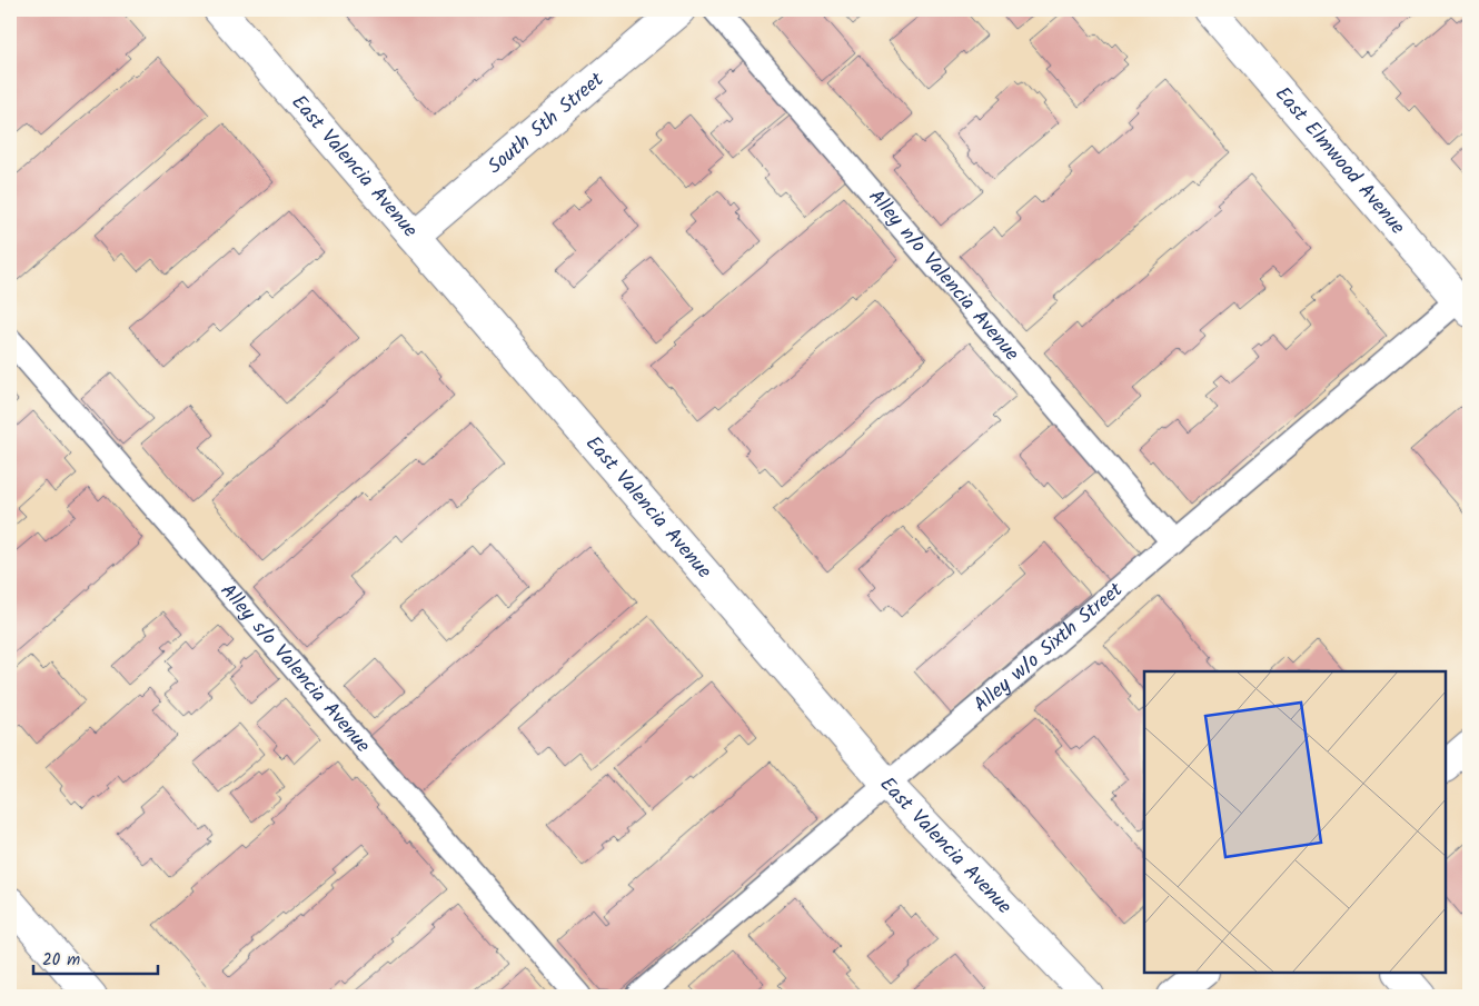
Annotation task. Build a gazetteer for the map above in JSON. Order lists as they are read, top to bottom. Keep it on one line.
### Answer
{"streets":{"street":["South 5th Street","East Elmwood Avenue","East Valencia Avenue"],"lane":["Alley n/o Valencia Avenue","Alley w/o Sixth Street","Alley s/o Valencia Avenue"]},"crossings":[["South 5th Street","East Valencia Avenue"],["East Elmwood Avenue","Alley w/o Sixth Street"],["East Valencia Avenue","Alley w/o Sixth Street"],["Alley n/o Valencia Avenue","Alley w/o Sixth Street"]],"scale_bar":"20 m"}
